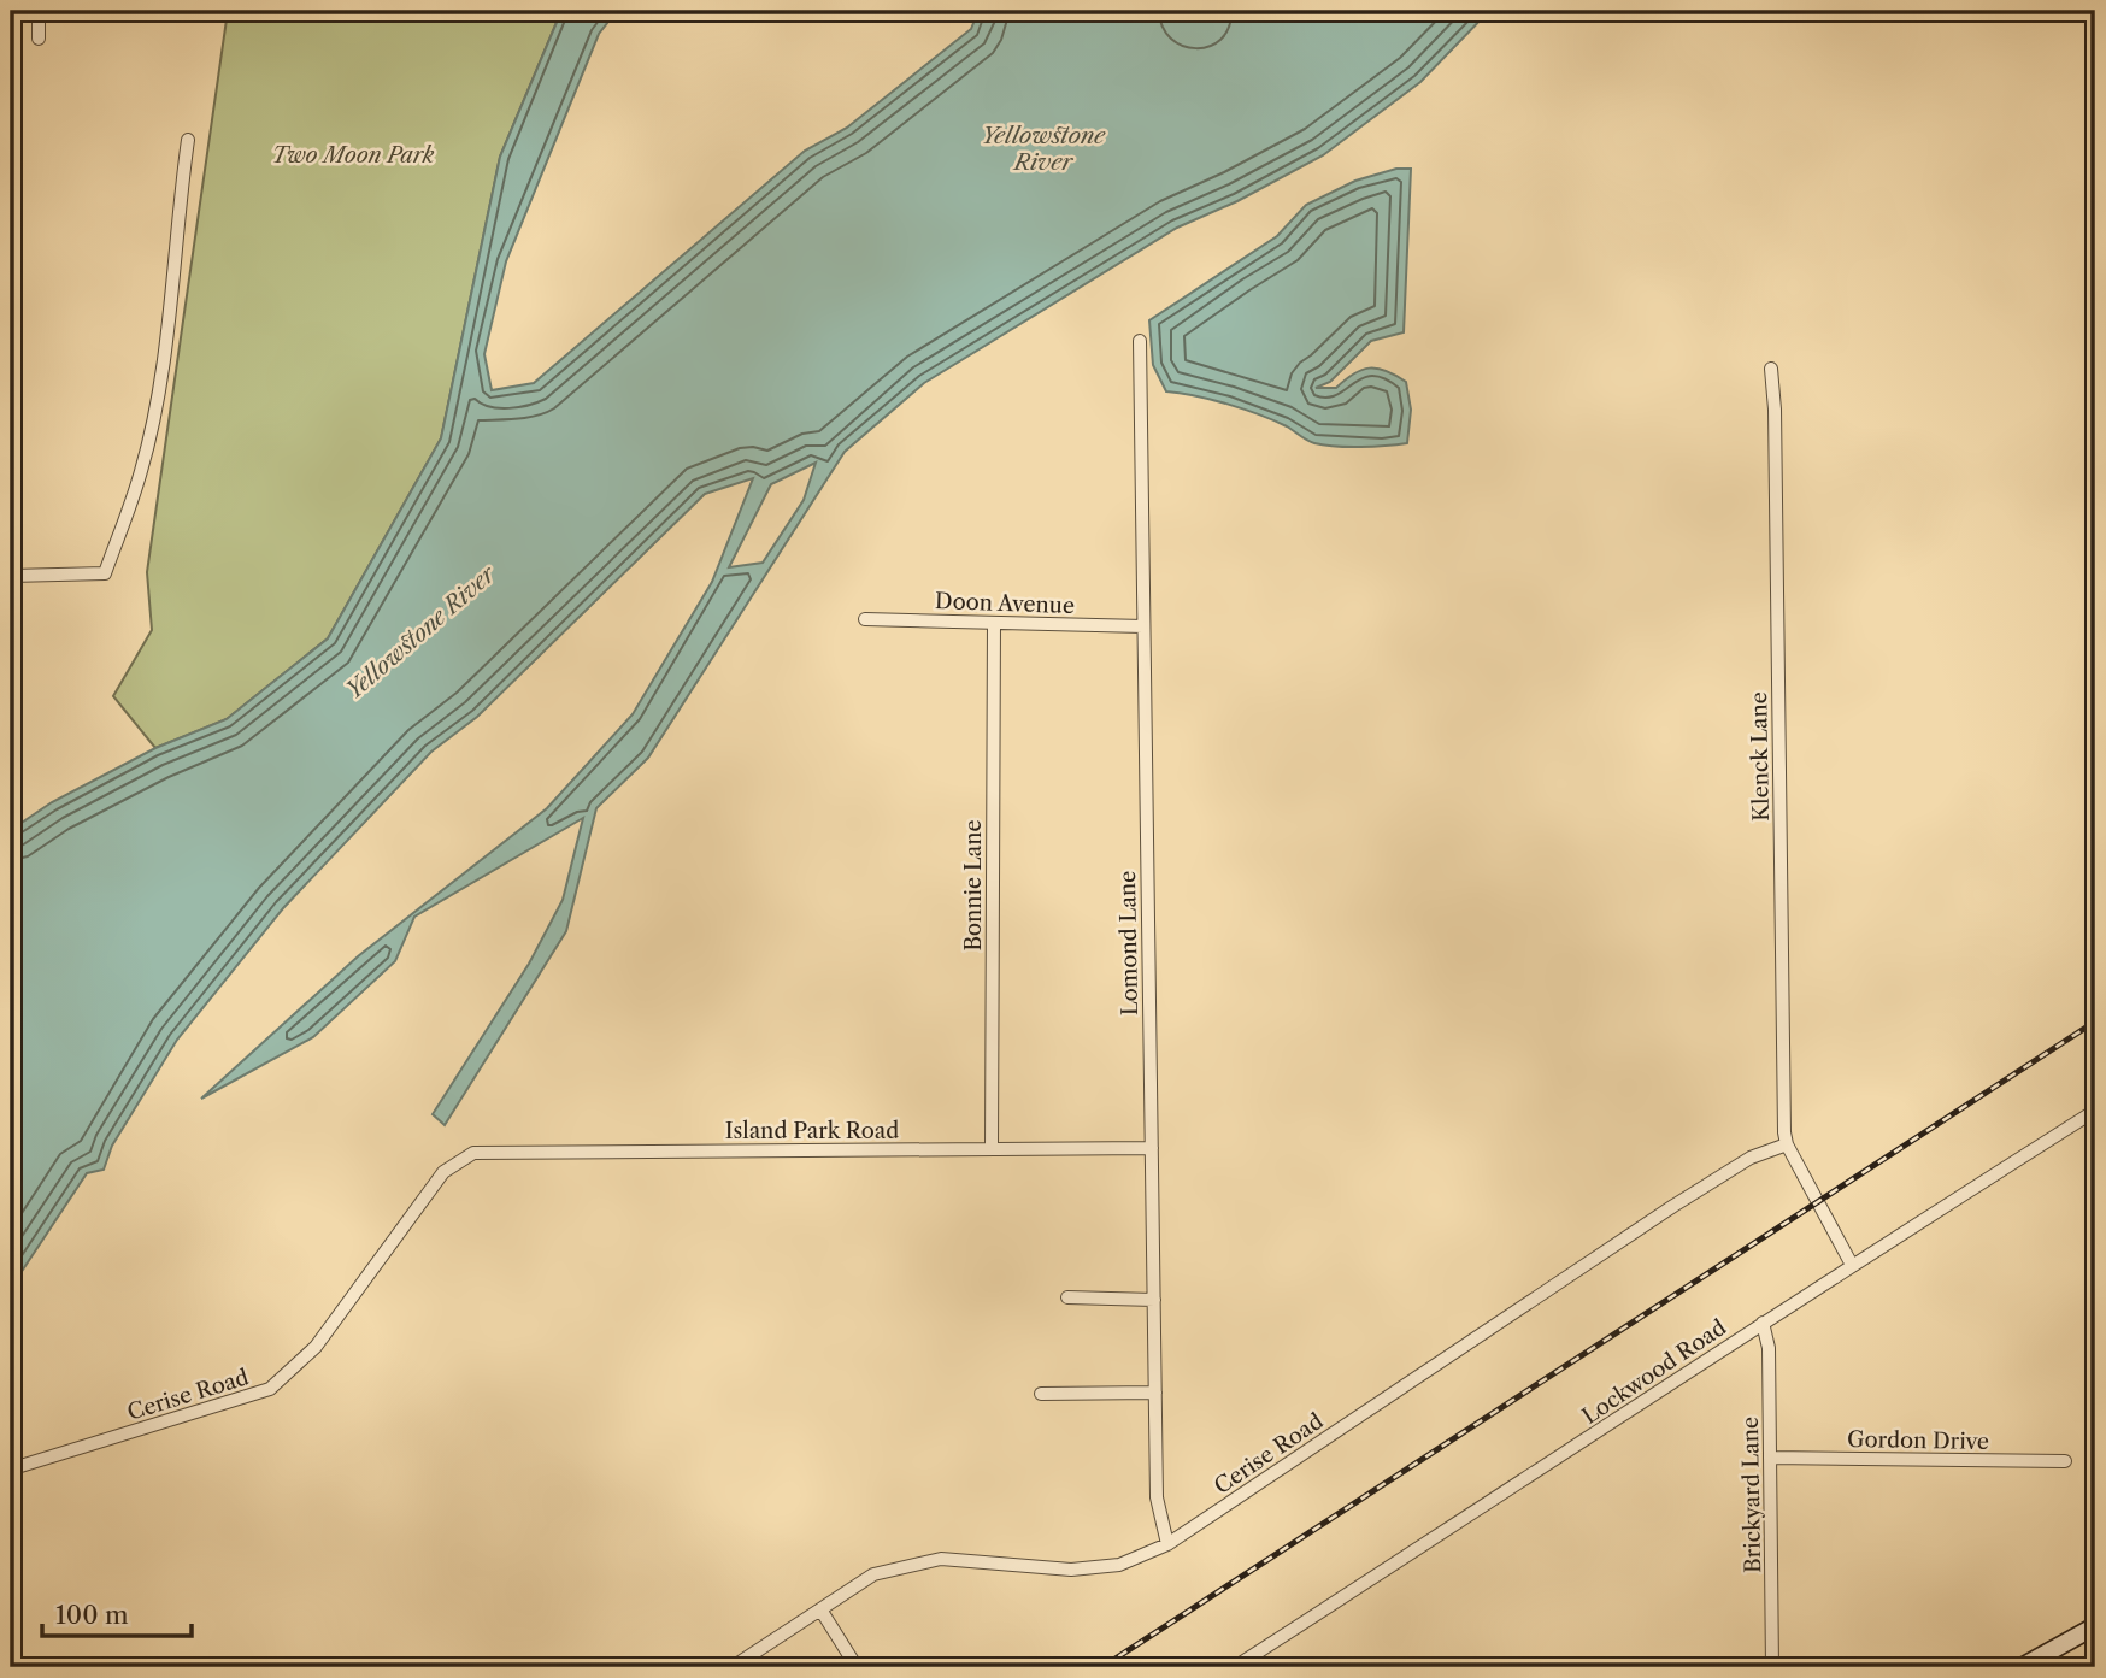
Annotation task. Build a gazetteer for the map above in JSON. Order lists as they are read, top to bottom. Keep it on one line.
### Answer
{"streets":{"street":["Doon Avenue","Klenck Lane","Bonnie Lane","Lomond Lane","Island Park Road","Lockwood Road","Cerise Road","Gordon Drive","Brickyard Lane"]},"crossings":[["Doon Avenue","Bonnie Lane"],["Doon Avenue","Lomond Lane"],["Klenck Lane","Cerise Road"],["Bonnie Lane","Island Park Road"],["Lomond Lane","Island Park Road"],["Lomond Lane","Cerise Road"],["Island Park Road","Cerise Road"],["Lockwood Road","Brickyard Lane"],["Gordon Drive","Brickyard Lane"]],"water":["Yellowstone River"],"parks":["Two Moon Park"],"scale_bar":"100 m"}
